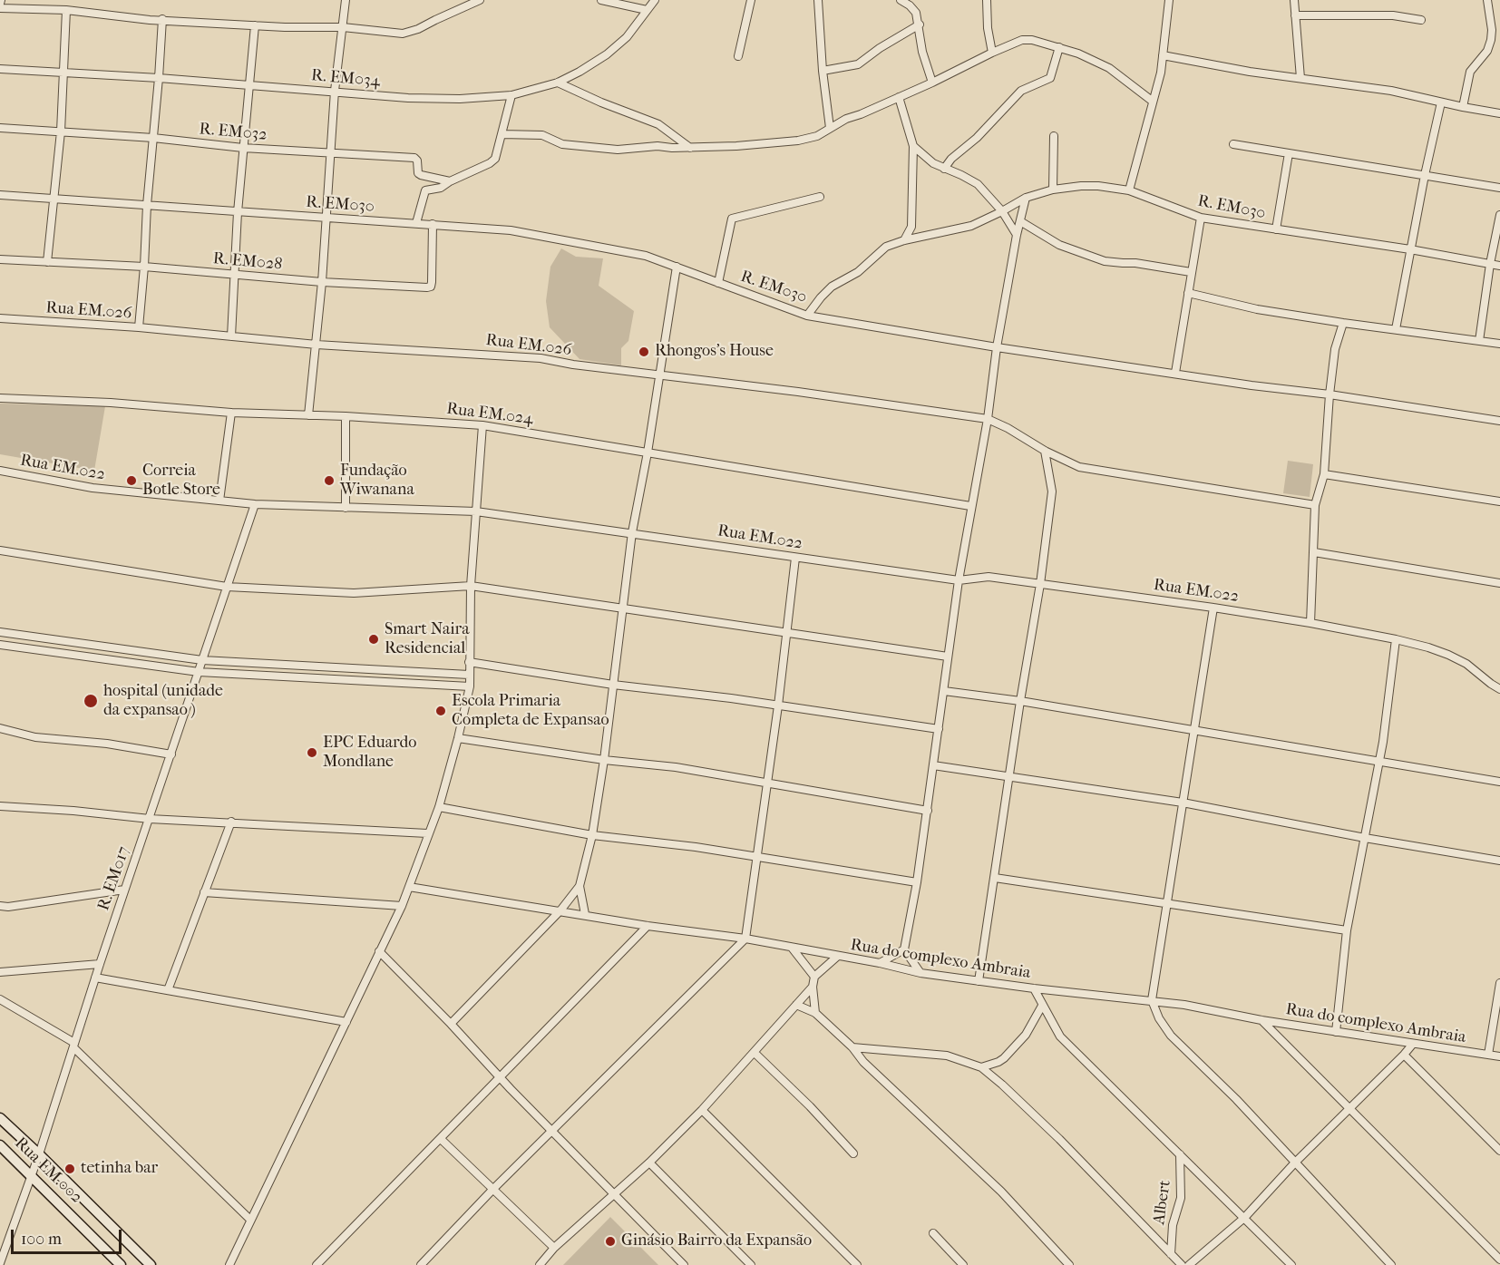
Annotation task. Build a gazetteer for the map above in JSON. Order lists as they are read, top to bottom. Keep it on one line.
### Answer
{"streets":{"street":["R. EM034","R. EM032","R. EM030","R. EM028","Rua EM.026","Rua EM.024","Rua EM.022","R. EM017","Rua do complexo Ambraia","Rua EM.002","Albert"]},"crossings":[["R. EM030","R. EM028"],["Rua EM.022","R. EM017"],["R. EM017","Rua EM.002"]],"places":["Rhongos's House","Correia Botle Store","Fundação Wiwanana","Smart Naira Residencial","hospital (unidade da expansao )","Escola Primaria Completa de Expansao","EPC Eduardo Mondlane","tetinha bar","Ginásio Bairro da Expansão"],"scale_bar":"100 m"}
